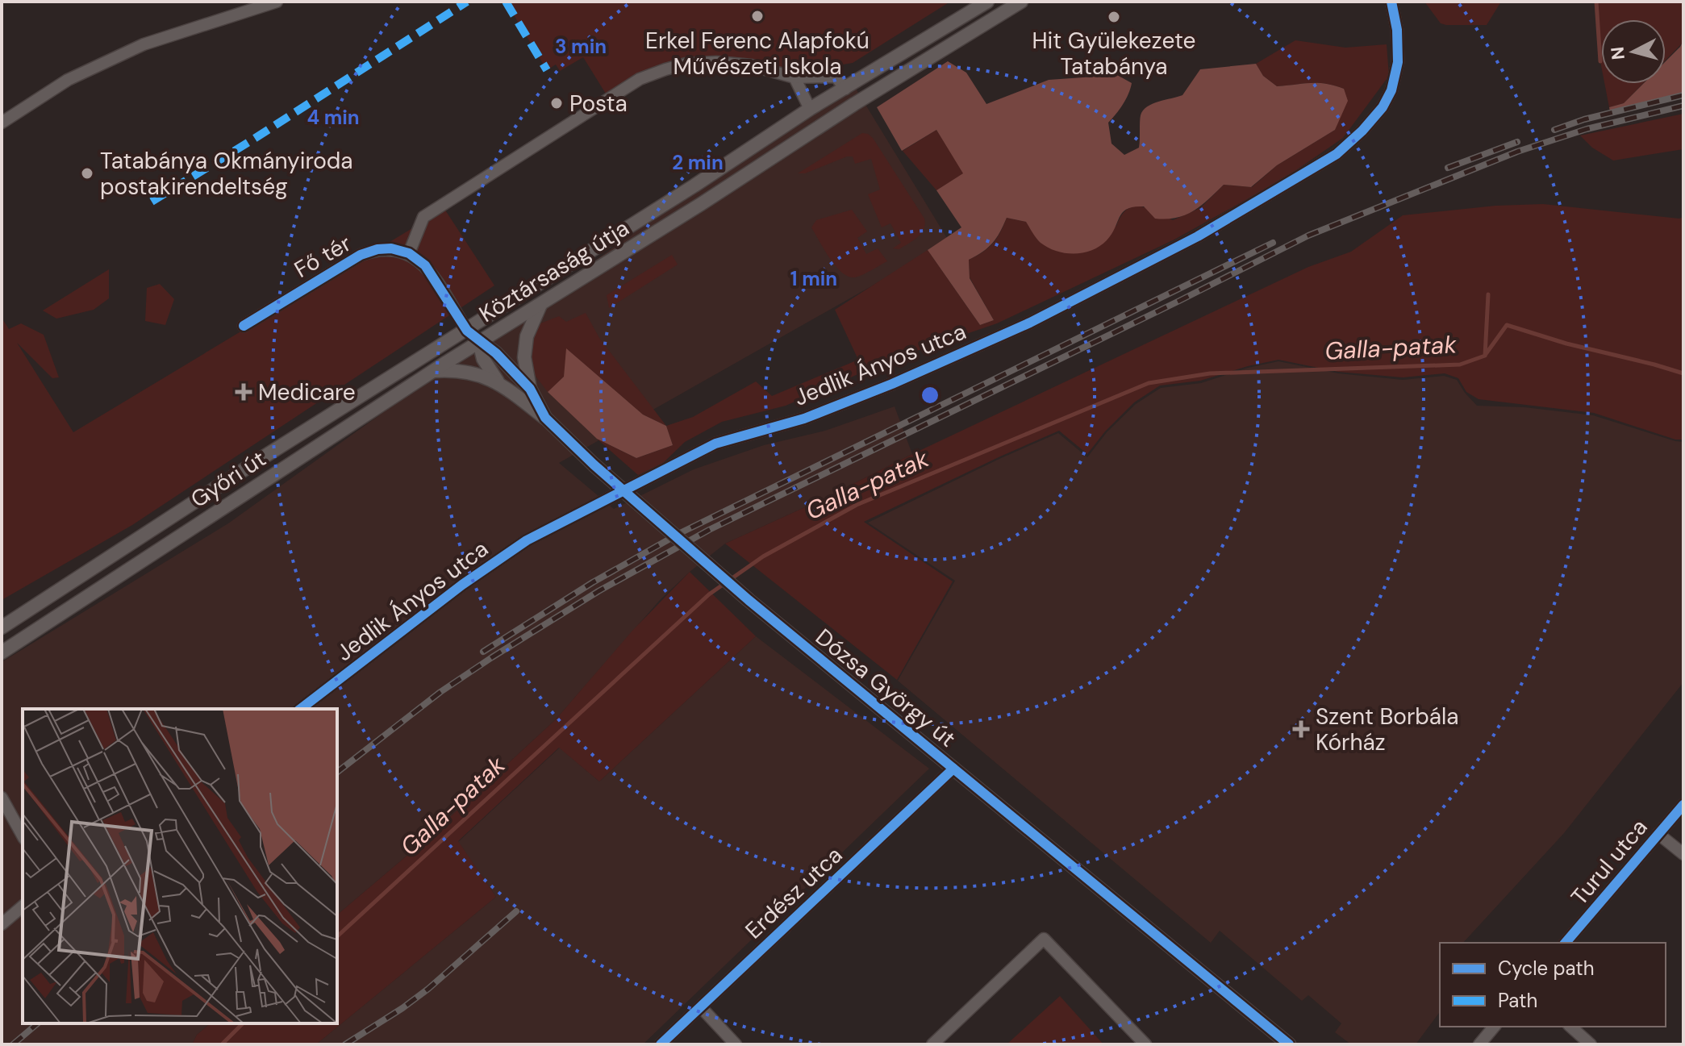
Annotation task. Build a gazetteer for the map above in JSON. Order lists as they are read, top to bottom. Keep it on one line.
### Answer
{"streets":{"street":["Fő tér","Köztársaság útja","Jedlik Ányos utca","Győri út","Dózsa György út","Turul utca","Erdész utca"]},"crossings":[["Köztársaság útja","Győri út"],["Köztársaság útja","Dózsa György út"],["Győri út","Dózsa György út"],["Dózsa György út","Erdész utca"]],"water":["Galla-patak"],"places":{"other":["Erkel Ferenc Alapfokú Művészeti Iskola","Hit Gyülekezete Tatabánya","Posta","Tatabánya Okmányiroda postakirendeltség"],"health":["Medicare","Szent Borbála Kórház"]},"legend":["Cycle path","Path"],"north":"left","rings":["3 min","4 min","2 min","1 min"]}
